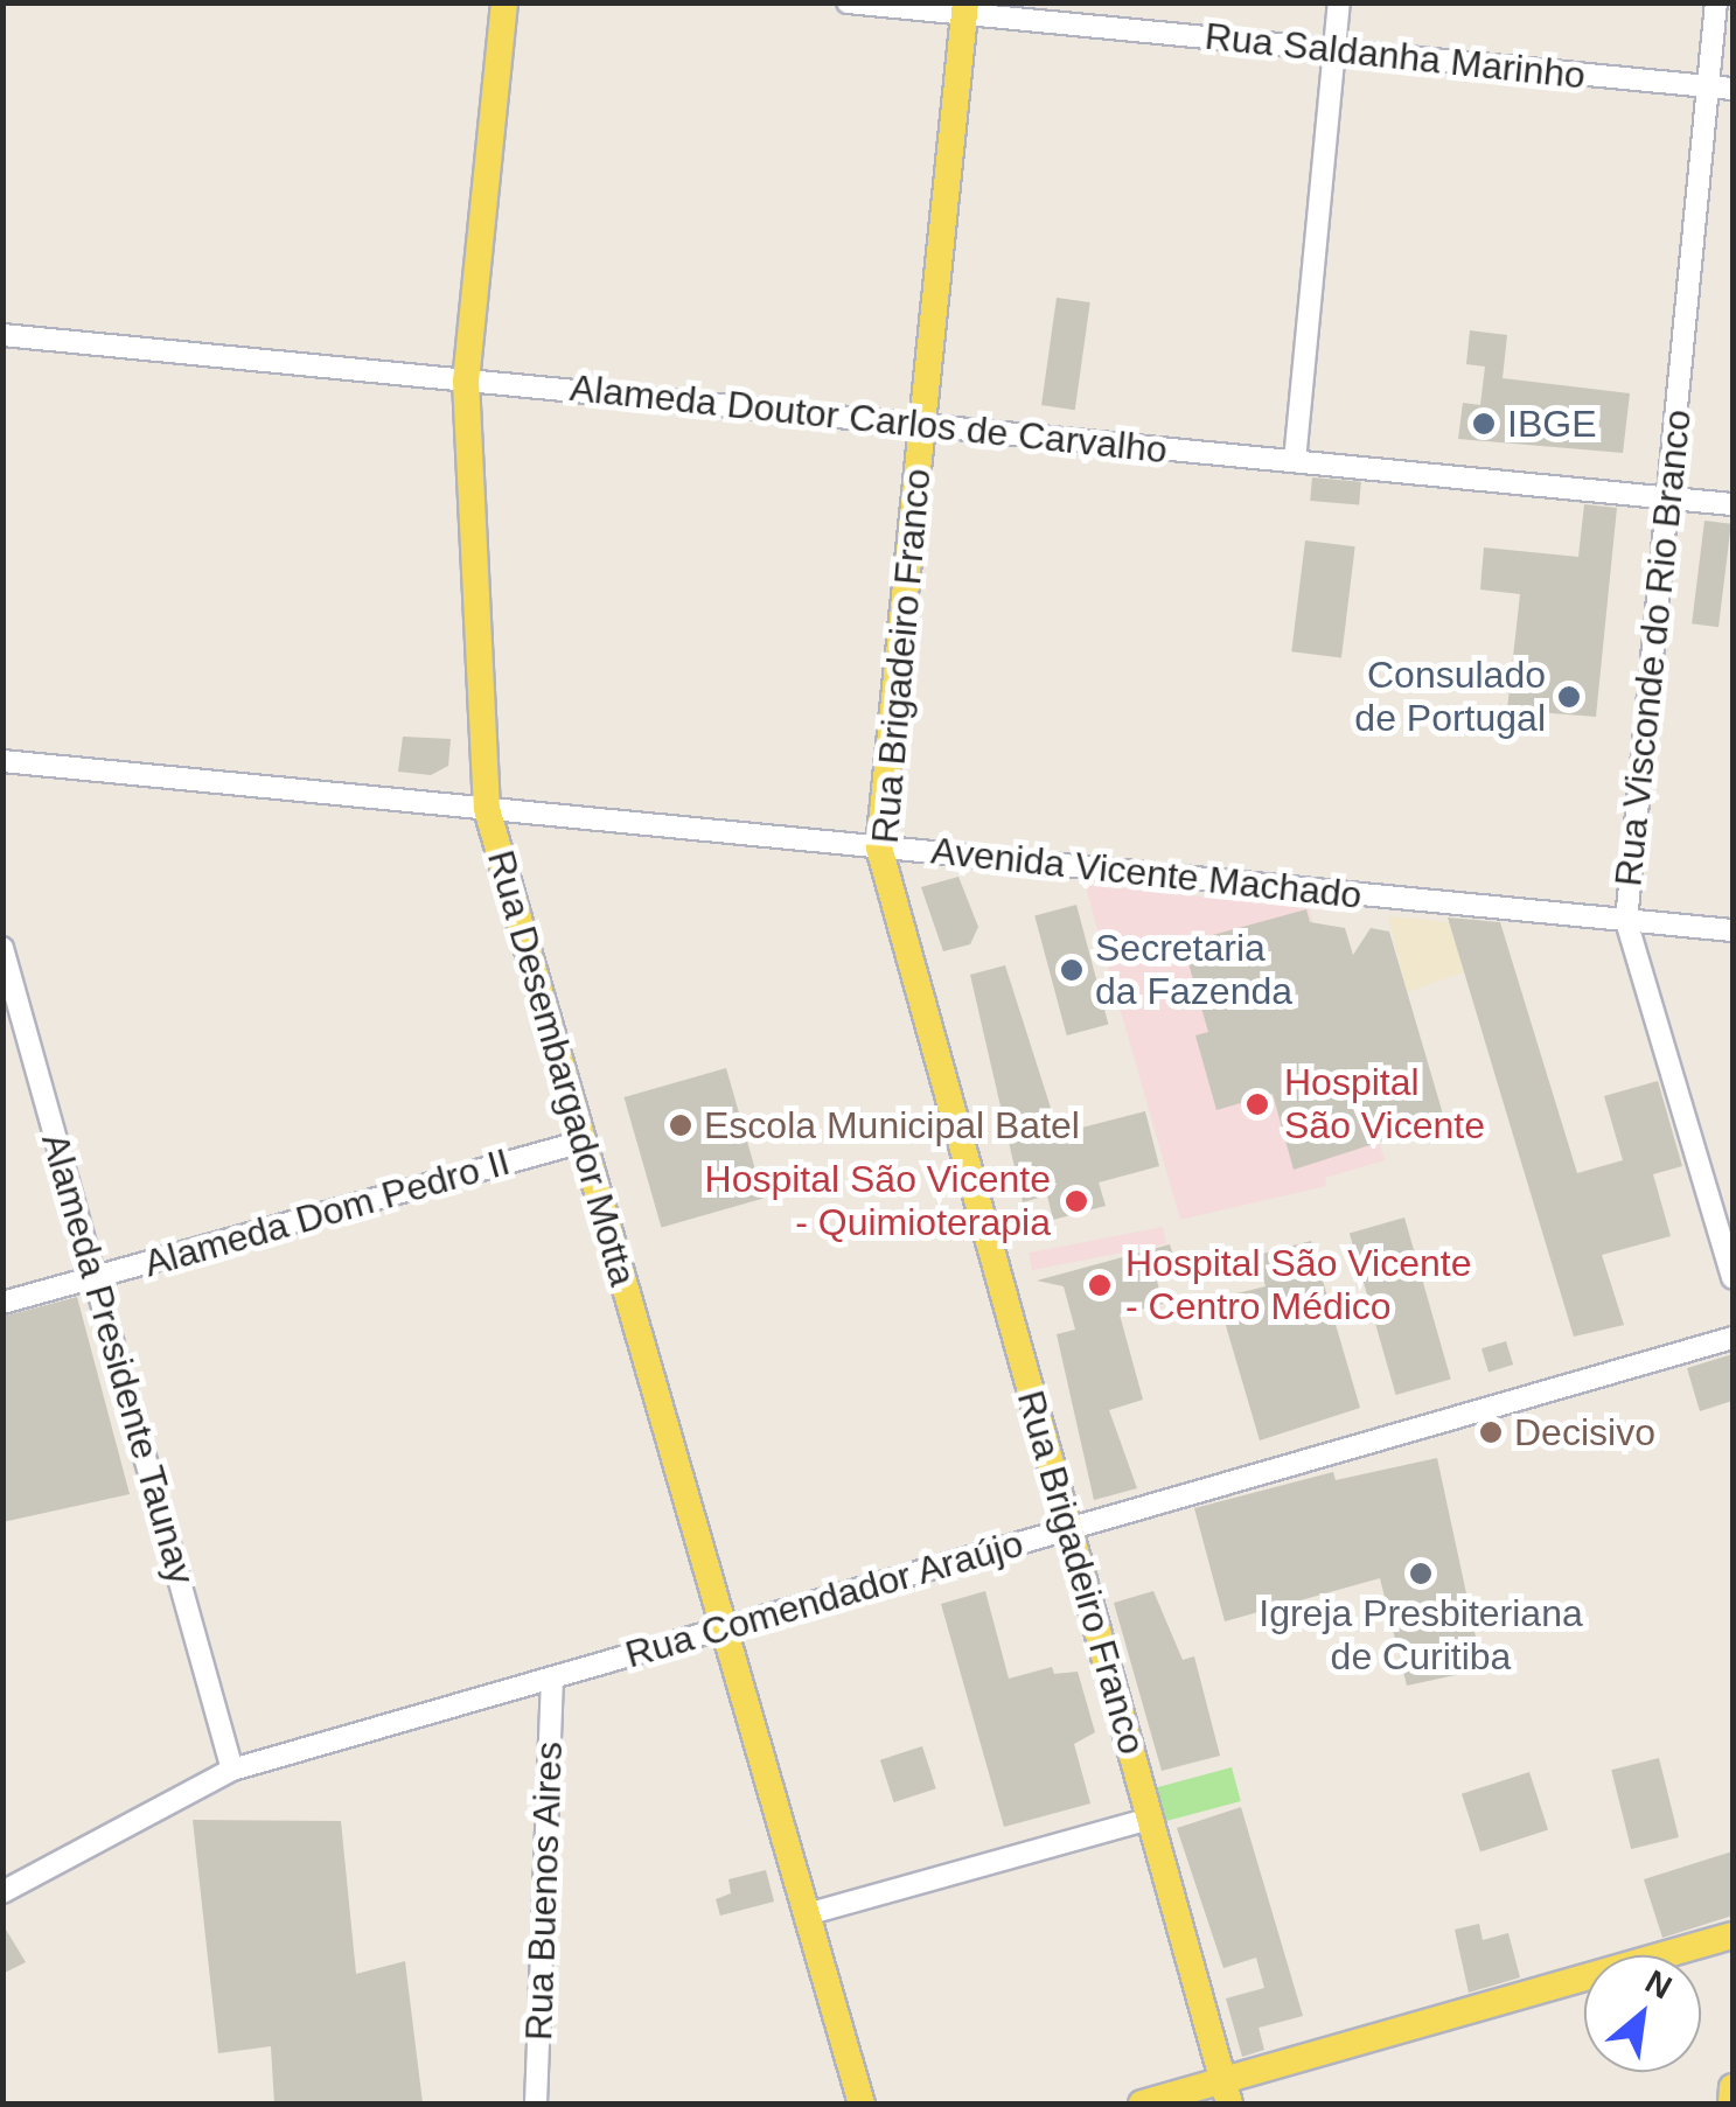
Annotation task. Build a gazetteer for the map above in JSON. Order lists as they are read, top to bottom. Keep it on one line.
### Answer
{"streets":{"main road":["Rua Brigadeiro Franco","Rua Desembargador Motta"],"street":["Rua Saldanha Marinho","Alameda Doutor Carlos de Carvalho","Rua Visconde do Rio Branco","Avenida Vicente Machado","Alameda Dom Pedro II","Alameda Presidente Taunay","Rua Comendador Araújo","Rua Buenos Aires"]},"crossings":[["Rua Saldanha Marinho","Rua Visconde do Rio Branco"],["Rua Saldanha Marinho","Rua Brigadeiro Franco"],["Alameda Doutor Carlos de Carvalho","Rua Visconde do Rio Branco"],["Alameda Doutor Carlos de Carvalho","Rua Brigadeiro Franco"],["Alameda Doutor Carlos de Carvalho","Rua Desembargador Motta"],["Rua Visconde do Rio Branco","Avenida Vicente Machado"],["Rua Brigadeiro Franco","Avenida Vicente Machado"],["Rua Brigadeiro Franco","Rua Comendador Araújo"],["Avenida Vicente Machado","Rua Desembargador Motta"],["Rua Desembargador Motta","Alameda Dom Pedro II"],["Rua Desembargador Motta","Rua Comendador Araújo"],["Alameda Dom Pedro II","Alameda Presidente Taunay"],["Alameda Presidente Taunay","Rua Comendador Araújo"],["Rua Comendador Araújo","Rua Buenos Aires"]],"places":["IBGE","Consulado de Portugal","Secretaria da Fazenda","Hospital São Vicente","Escola Municipal Batel","Hospital São Vicente - Quimioterapia","Hospital São Vicente - Centro Médico","Decisivo","Igreja Presbiteriana de Curitiba"],"north":"top right"}
